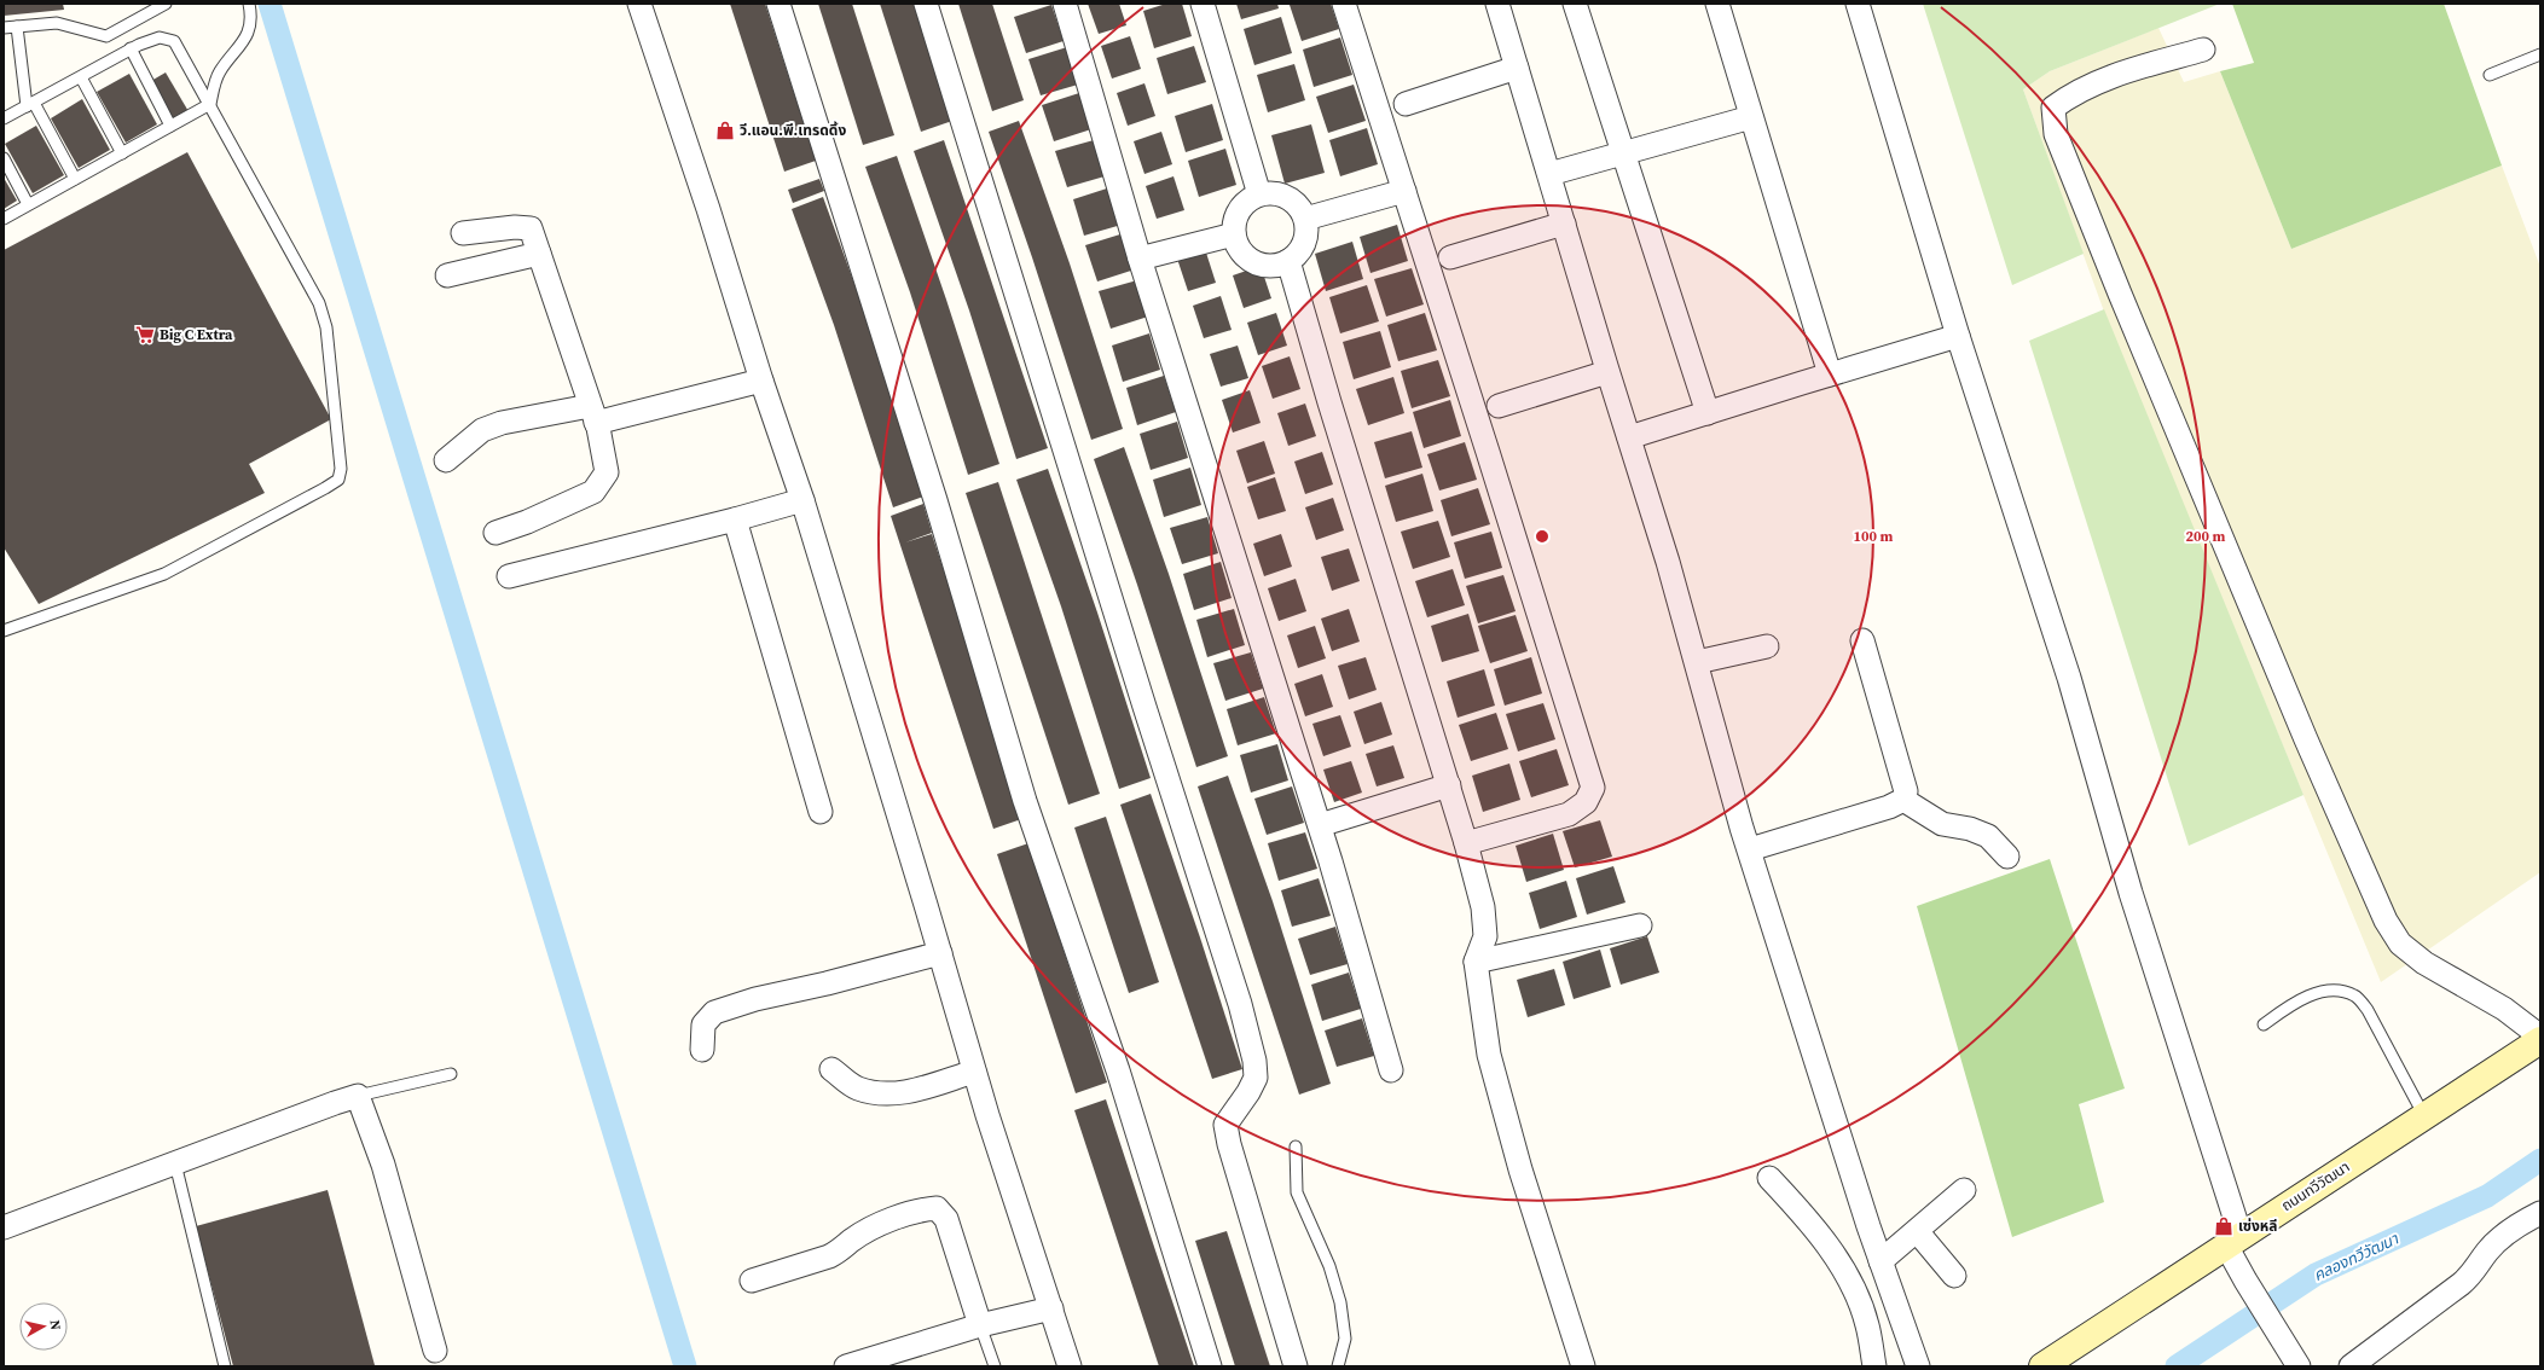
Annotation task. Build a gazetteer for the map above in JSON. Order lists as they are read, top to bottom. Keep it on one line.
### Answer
{"streets":{"main road":["ถนนทวีวัฒนา"]},"water":["คลองทวีวัฒนา"],"places":{"shop":["วี.แอน.พี.เทรดดิ้ง","เซ่งหลี"],"supermarket":["Big C Extra"]},"north":"right","rings":["100 m","200 m"]}
